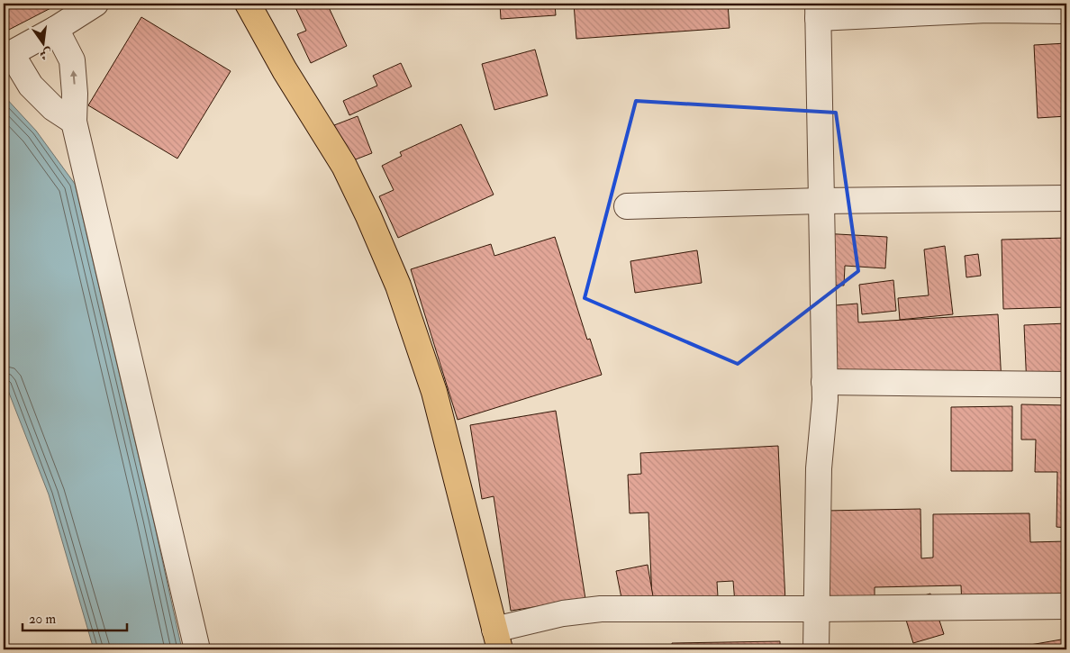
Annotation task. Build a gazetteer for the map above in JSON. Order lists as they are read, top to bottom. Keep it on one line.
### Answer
{"scale_bar":"20 m","north":"bottom"}
